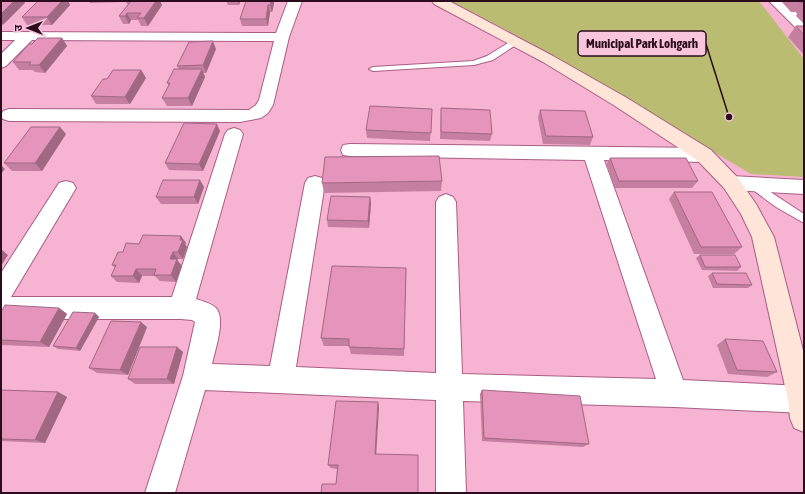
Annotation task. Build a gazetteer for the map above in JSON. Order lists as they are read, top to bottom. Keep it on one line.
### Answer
{"places":["Municipal Park Lohgarh"],"north":"left"}
